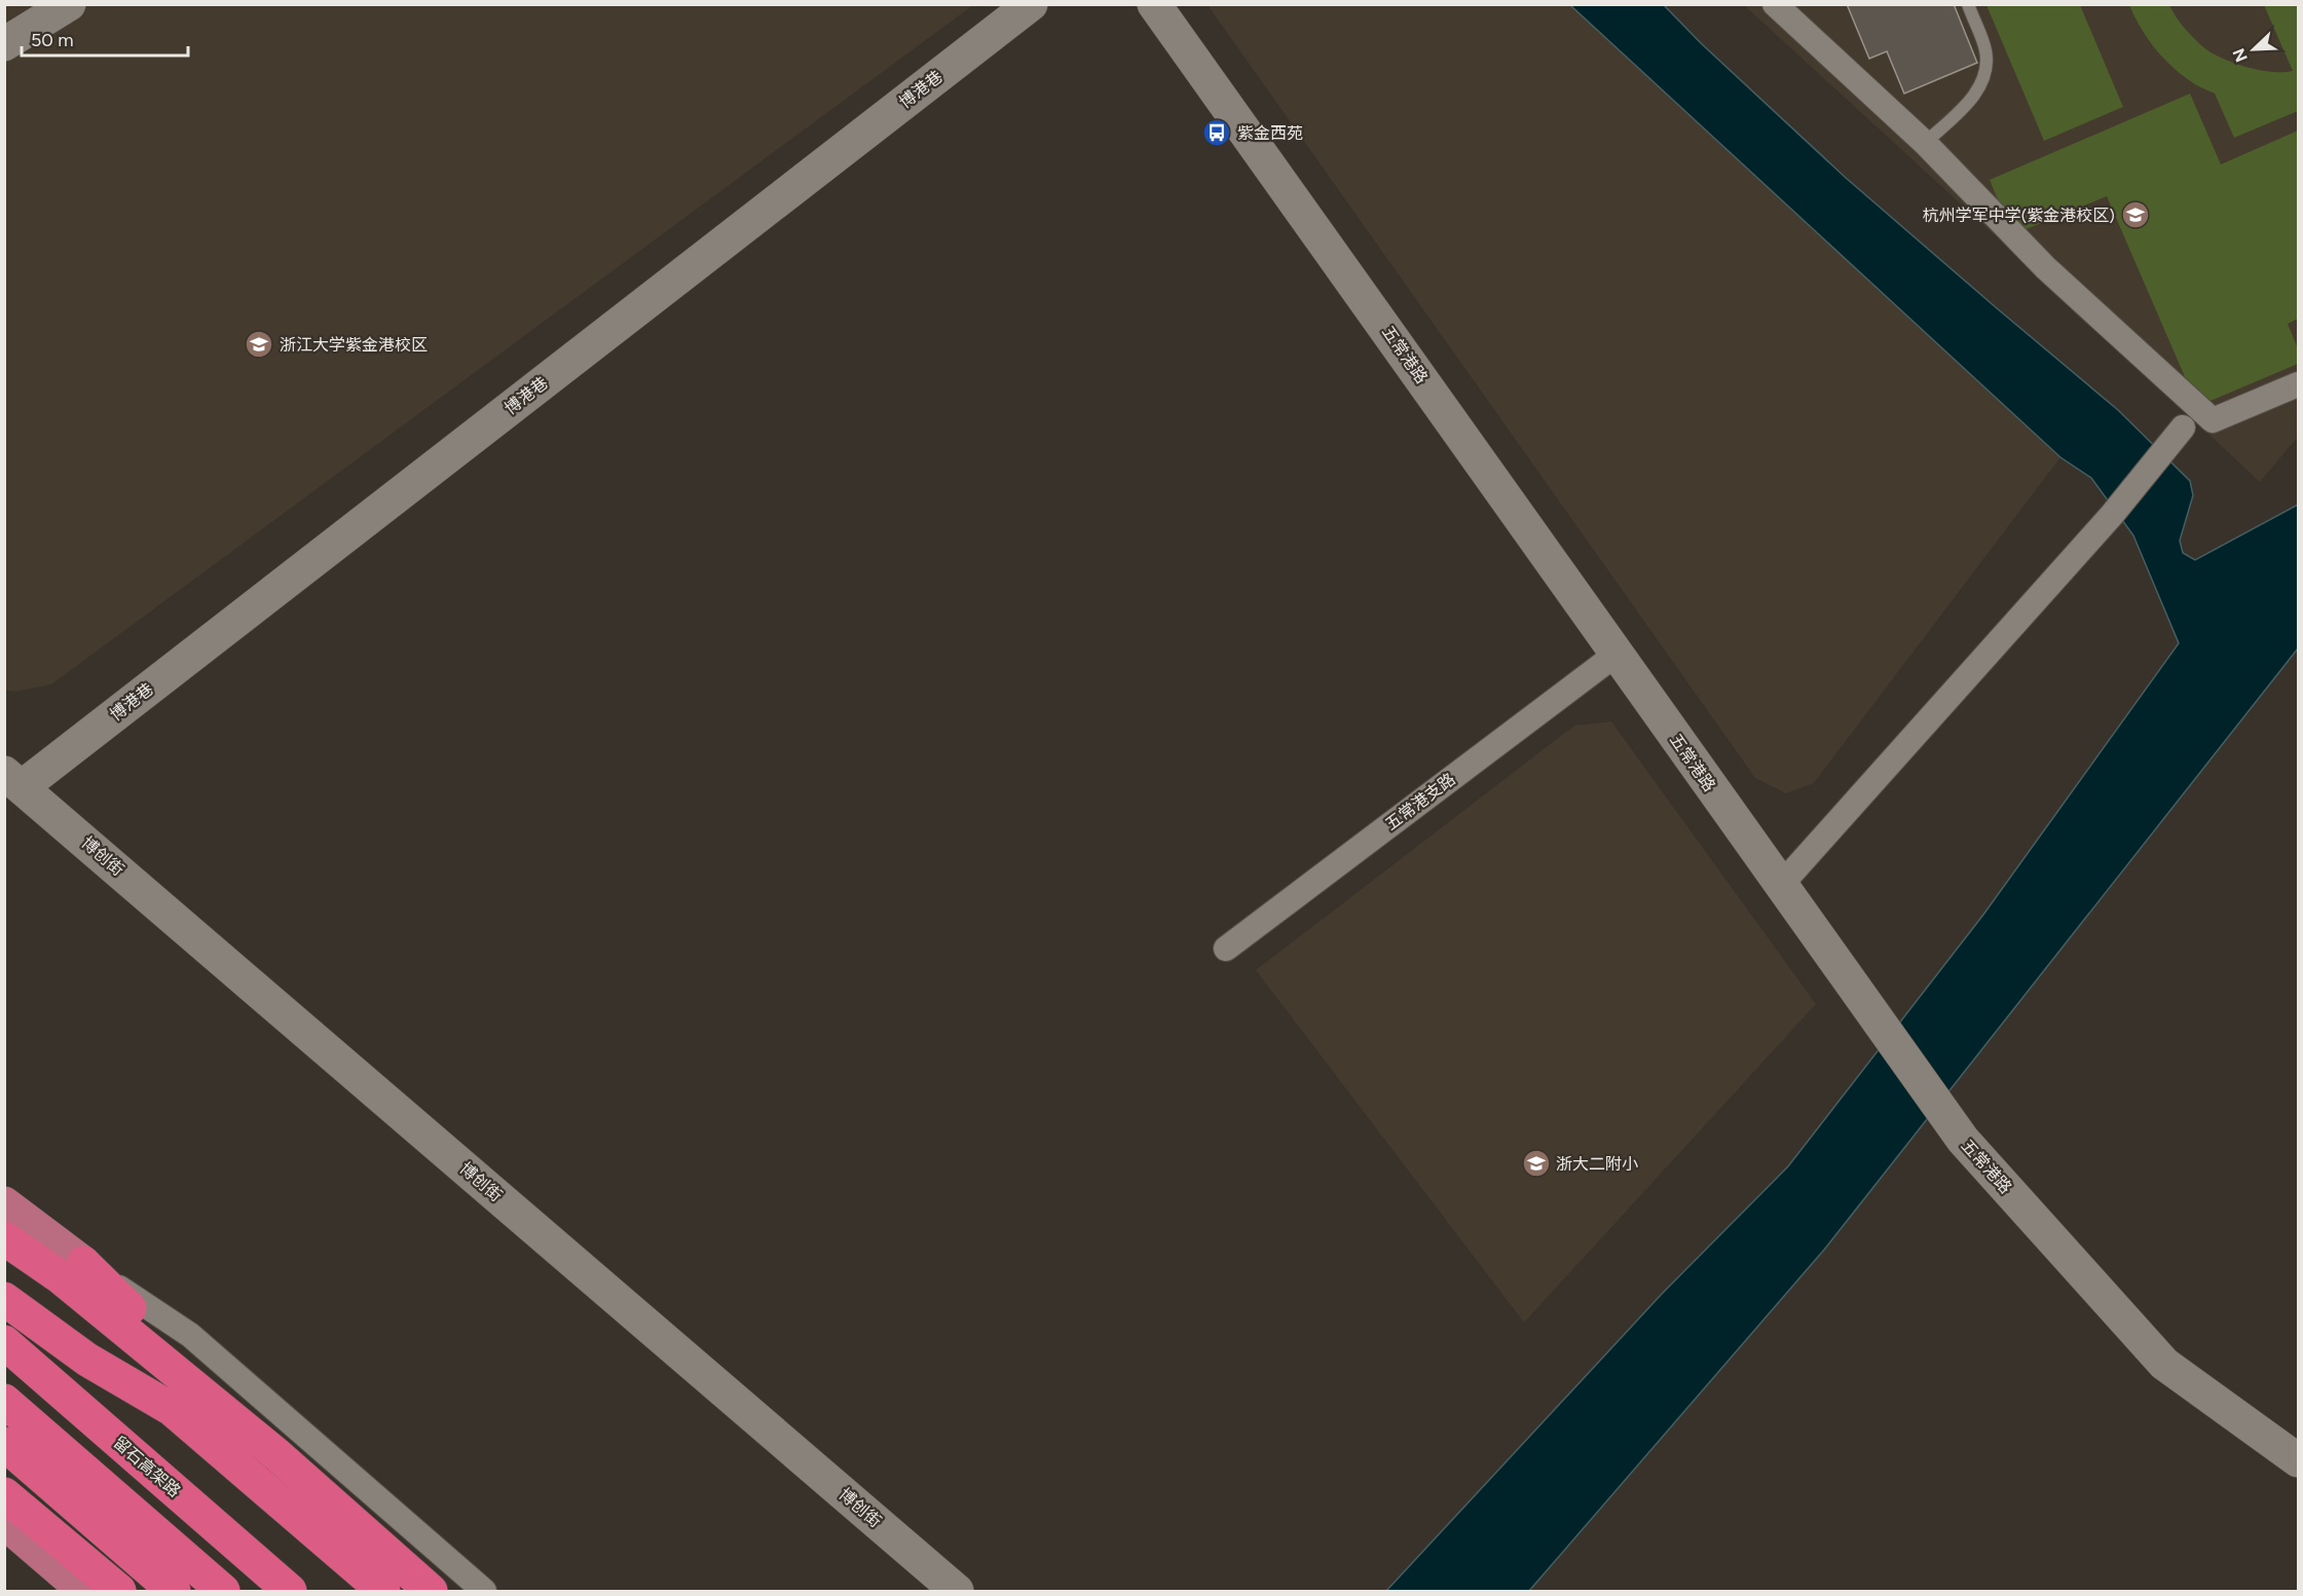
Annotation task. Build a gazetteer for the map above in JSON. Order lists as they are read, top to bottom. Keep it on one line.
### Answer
{"streets":{"highway":["留石高架路"],"street":["博港巷","五常港路","五常港支路","博创街"]},"crossings":[["博港巷","博创街"],["五常港路","五常港支路"]],"places":{"bus stop":["紫金西苑"],"school or university":["杭州学军中学(紫金港校区)","浙江大学紫金港校区","浙大二附小"]},"scale_bar":"50 m","north":"bottom left"}
